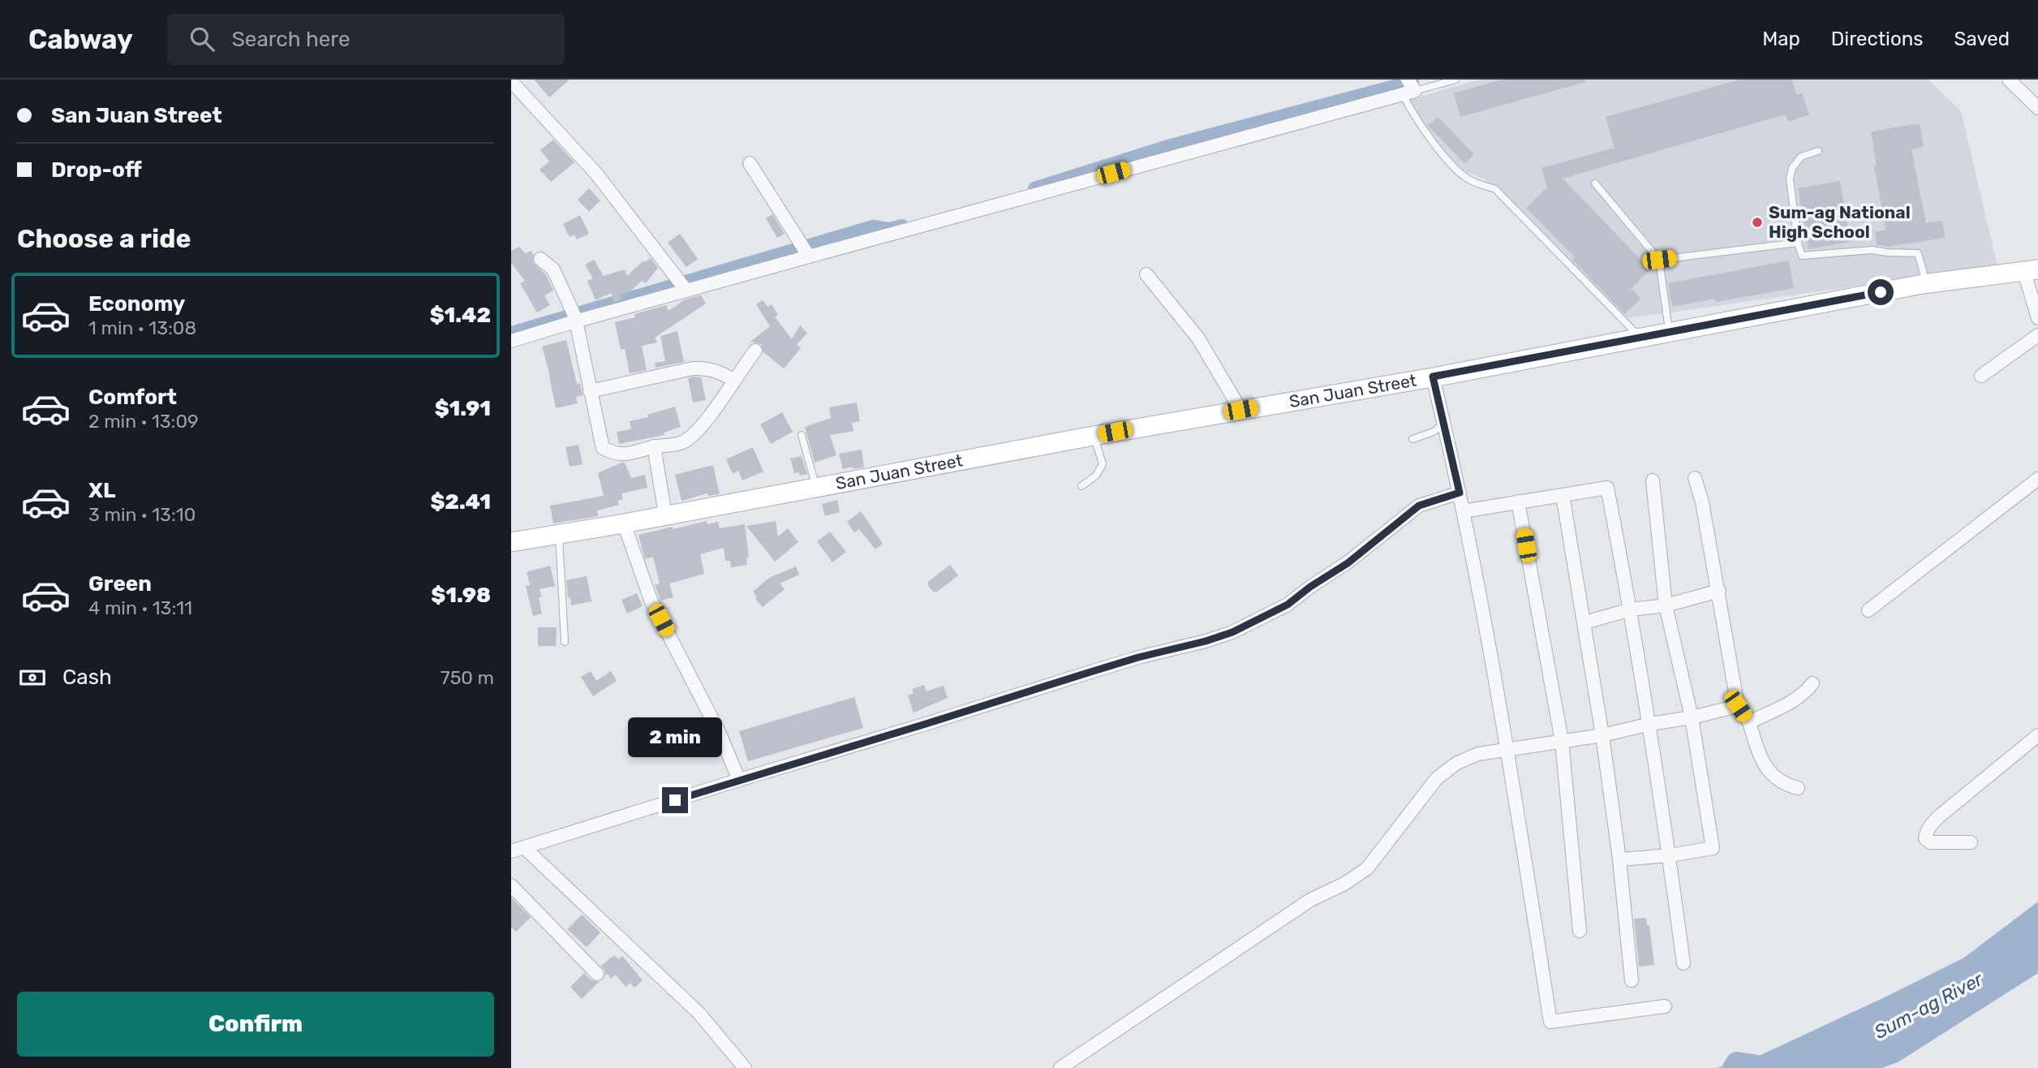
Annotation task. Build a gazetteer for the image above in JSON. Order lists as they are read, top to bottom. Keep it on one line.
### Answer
{"streets":{"main road":["San Juan Street"]},"water":["Sum-ag River"],"places":["Sum-ag National High School"],"page":{"header":"Cabway","search":"Search here","nav":["Map","Directions","Saved"],"banner":["San Juan Street","Drop-off"],"heading":"Choose a ride","list":[{"name":"Economy","note":"1 min · 13:08","value":"$1.42"},{"name":"Comfort","note":"2 min · 13:09","value":"$1.91"},{"name":"XL","note":"3 min · 13:10","value":"$2.41"},{"name":"Green","note":"4 min · 13:11","value":"$1.98"}],"pay":["Cash","750 m"],"bubble":"2 min","buttons":"Confirm"}}
